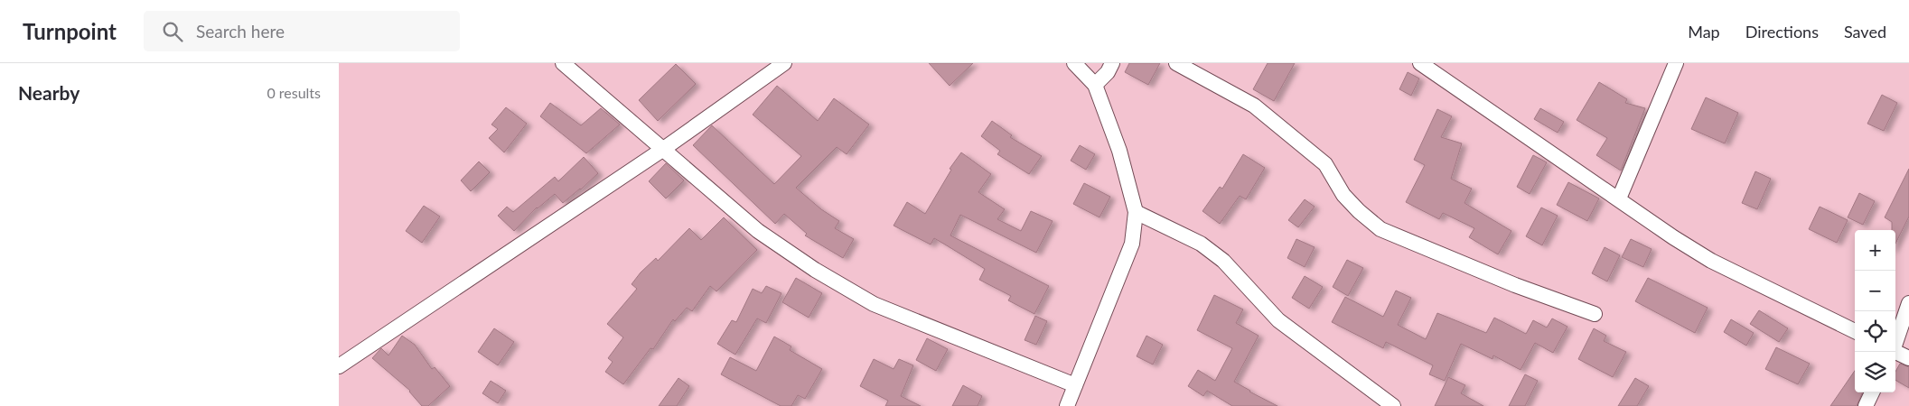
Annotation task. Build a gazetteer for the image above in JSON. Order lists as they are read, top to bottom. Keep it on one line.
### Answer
{"page":{"header":"Turnpoint","search":"Search here","nav":["Map","Directions","Saved"],"heading":["Nearby","0 results"],"map_buttons":["+","−"]}}
